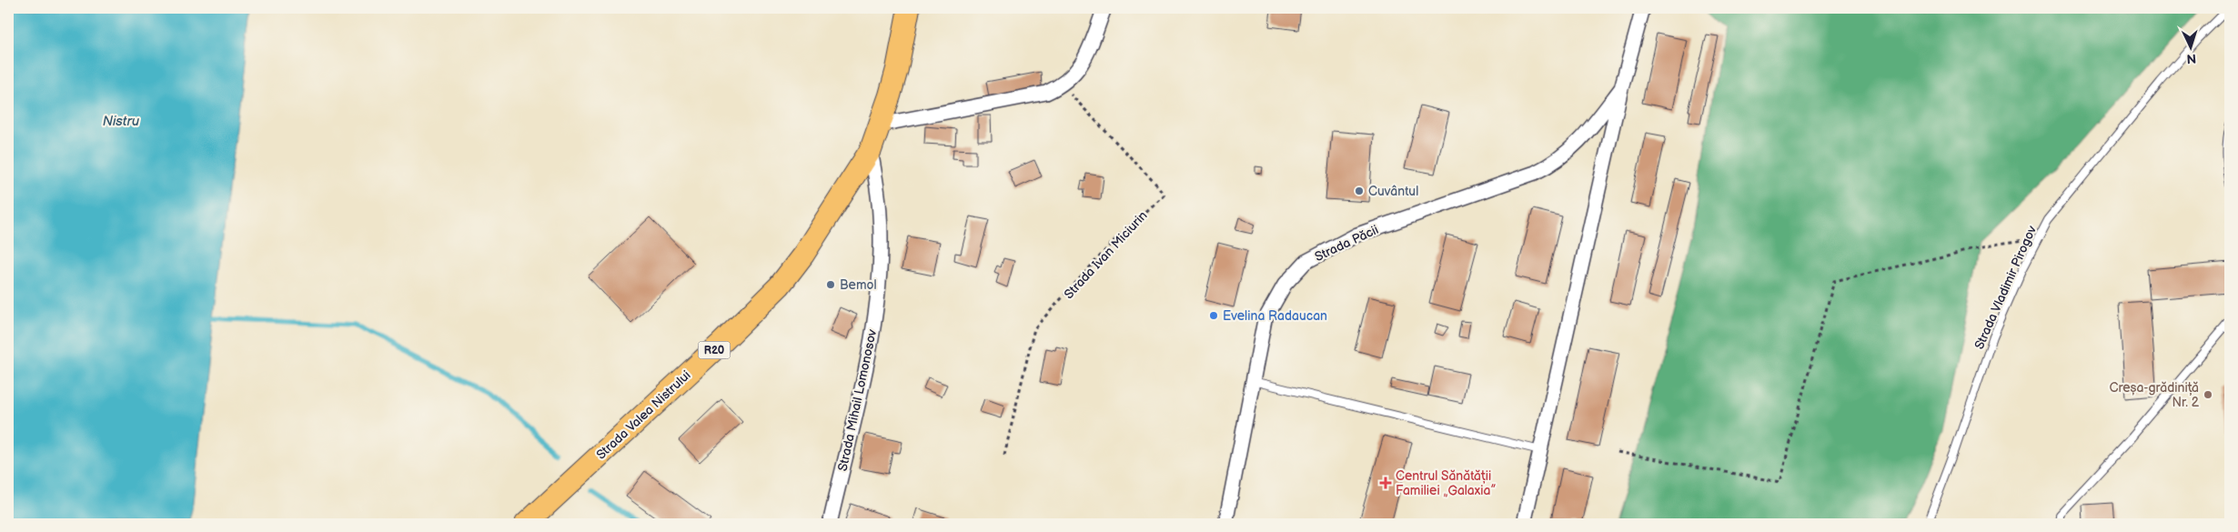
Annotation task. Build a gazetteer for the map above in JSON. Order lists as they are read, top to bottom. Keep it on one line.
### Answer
{"streets":{"main road":["R20","Strada Valea Nistrului"],"street":["Strada Păcii","Strada Mihail Lomonosov"],"lane":["Strada Vladimir Pirogov"],"path":["Strada Ivan Miciurin"]},"crossings":[["R20","Strada Mihail Lomonosov"],["R20","Strada Valea Nistrului"],["Strada Mihail Lomonosov","Strada Valea Nistrului"]],"water":["Nistru"],"places":{"other":["Cuvântul","Bemol","Evelina Radaucan","Creșa-grădiniță Nr. 2"],"health":["Centrul Sănătății Familiei „Galaxia”"]},"north":"bottom"}
